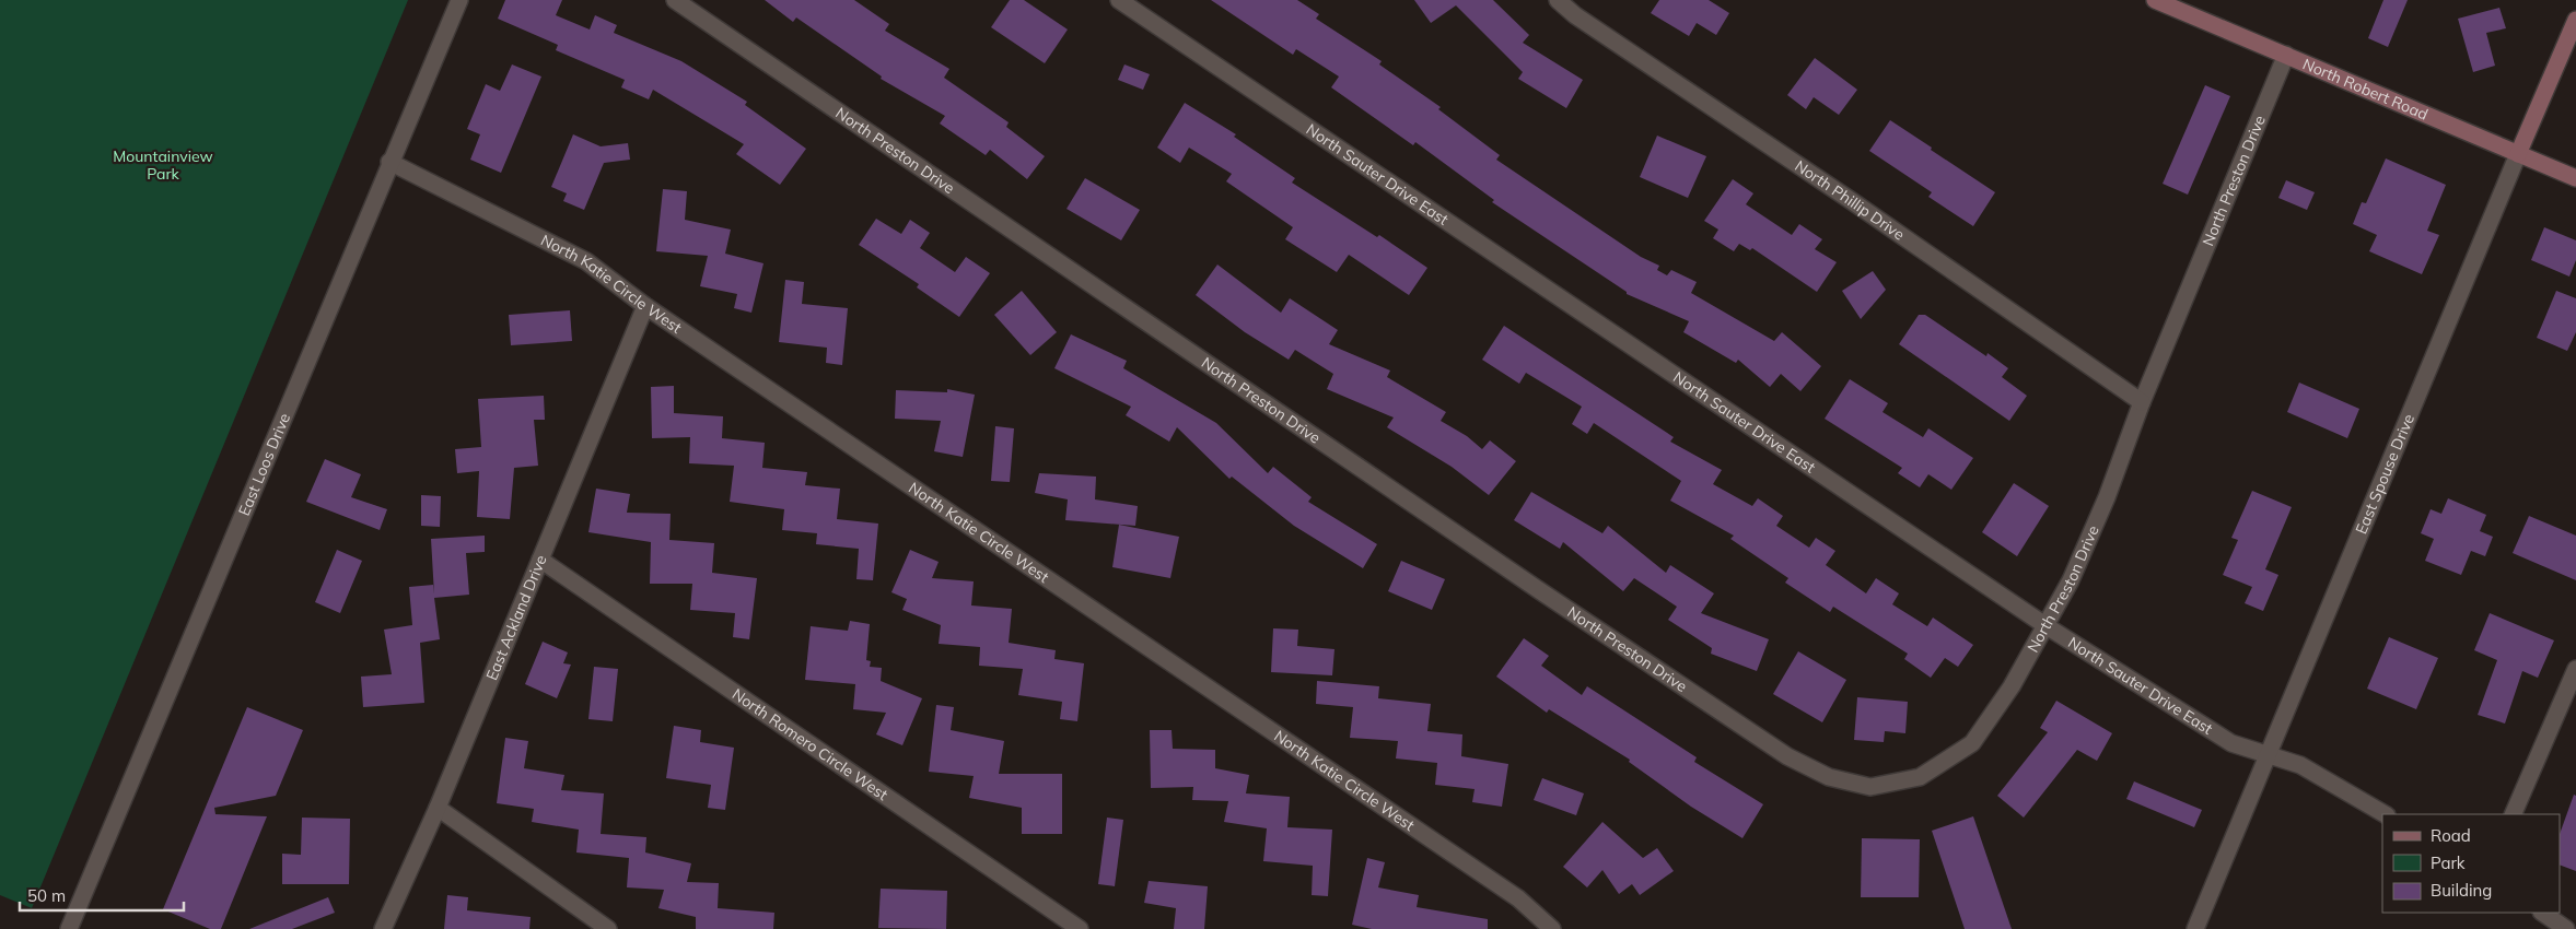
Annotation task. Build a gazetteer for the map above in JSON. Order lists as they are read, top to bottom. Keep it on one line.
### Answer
{"streets":{"main road":["North Robert Road","East Spouse Drive"],"street":["North Preston Drive","North Sauter Drive East","North Phillip Drive","North Katie Circle West","East Loos Drive","East Ackland Drive","North Romero Circle West"]},"crossings":[["North Robert Road","North Preston Drive"],["North Robert Road","East Spouse Drive"],["North Preston Drive","North Sauter Drive East"],["North Preston Drive","North Phillip Drive"],["North Sauter Drive East","East Spouse Drive"],["North Katie Circle West","East Loos Drive"],["North Katie Circle West","East Ackland Drive"],["East Ackland Drive","North Romero Circle West"]],"parks":["Mountainview Park"],"legend":["Road","Park","Building"],"scale_bar":"50 m"}
